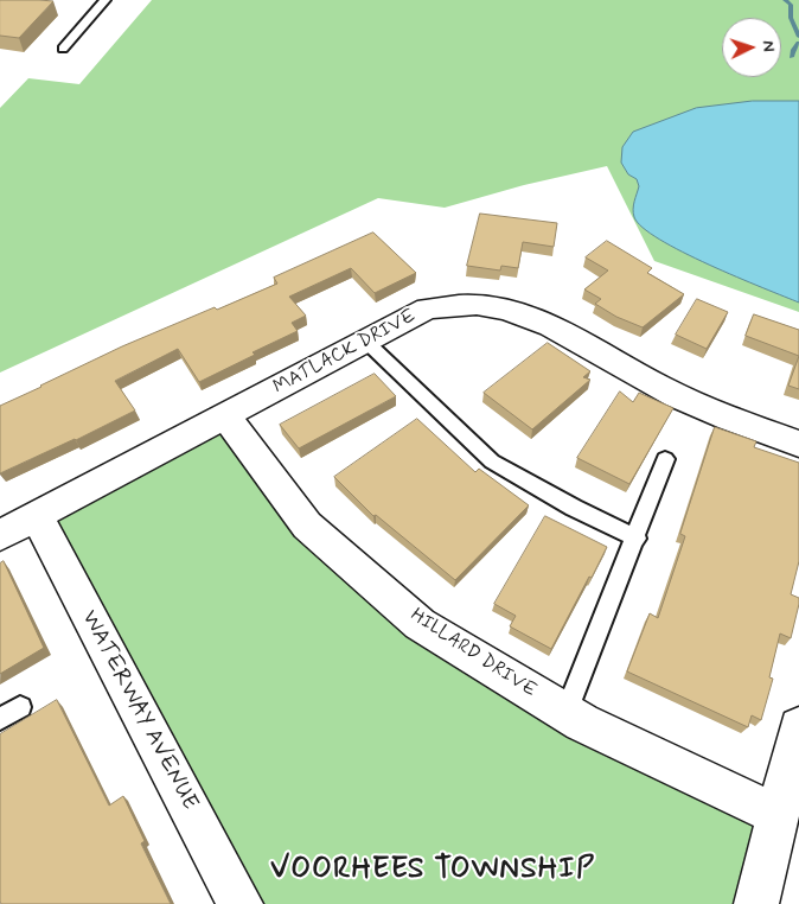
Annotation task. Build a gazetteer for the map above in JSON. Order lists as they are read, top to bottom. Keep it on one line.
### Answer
{"streets":{"street":["MATLACK DRIVE","HILLARD DRIVE","WATERWAY AVENUE"]},"crossings":[["MATLACK DRIVE","HILLARD DRIVE"],["MATLACK DRIVE","WATERWAY AVENUE"]],"districts":["VOORHEES TOWNSHIP"],"north":"right"}
